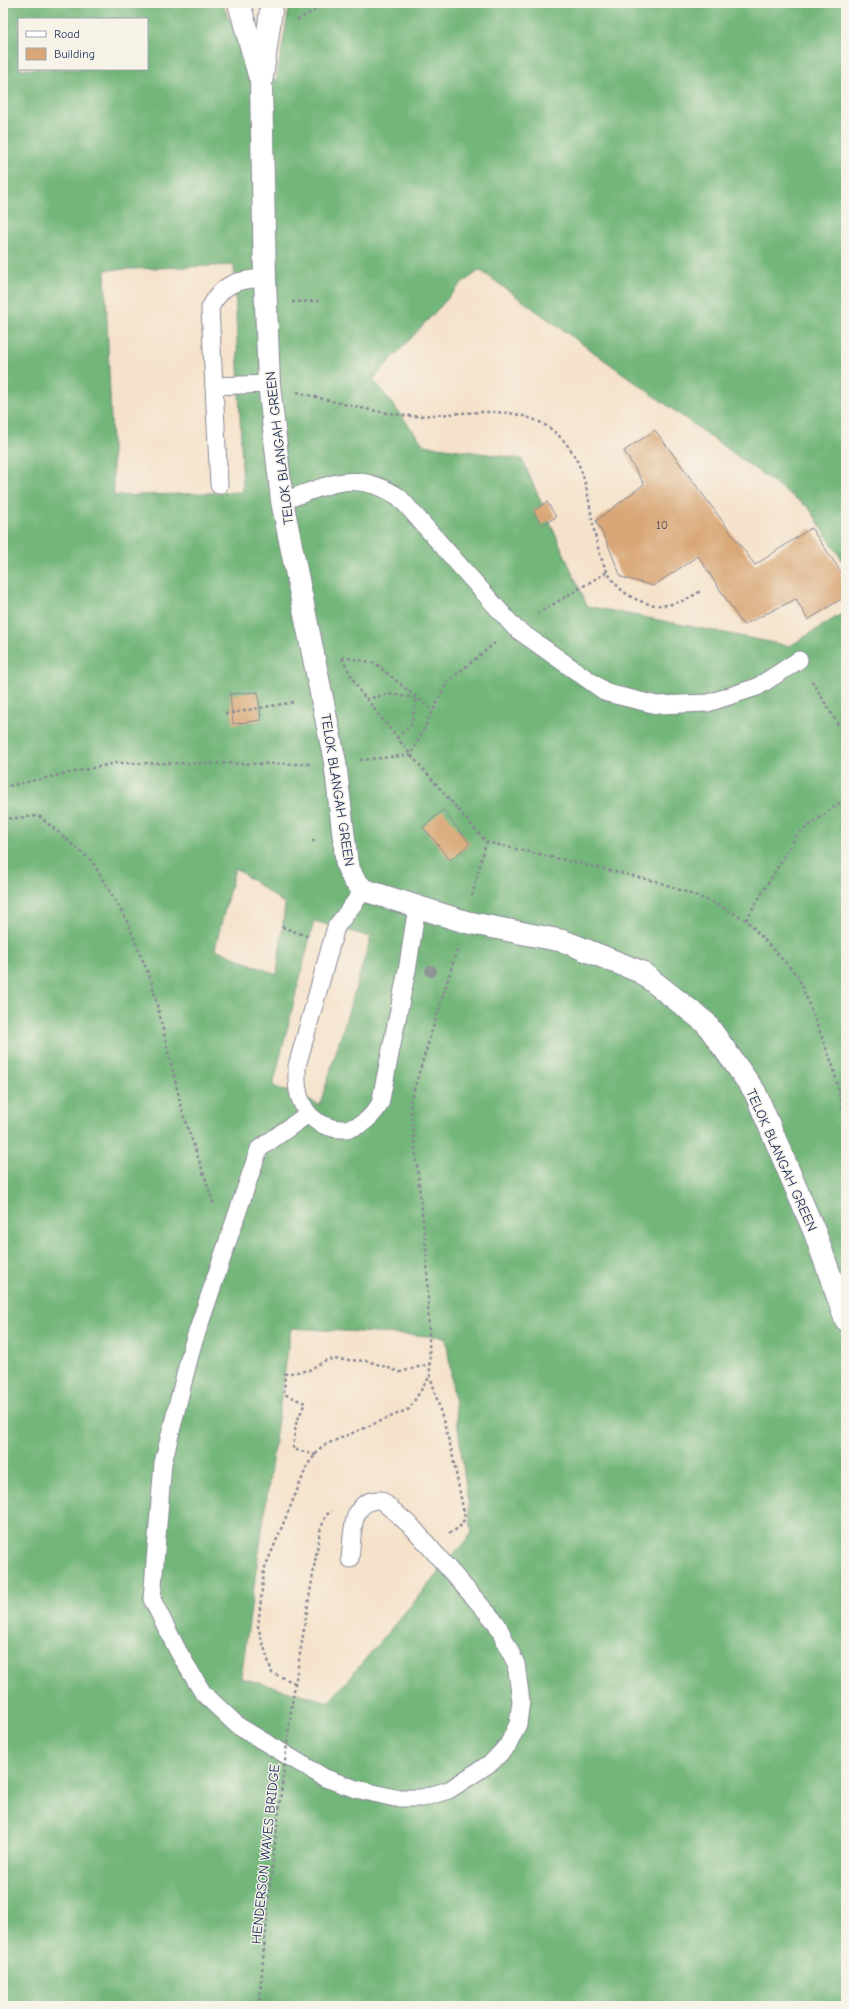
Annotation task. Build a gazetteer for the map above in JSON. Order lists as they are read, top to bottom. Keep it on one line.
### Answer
{"streets":{"street":["TELOK BLANGAH GREEN"],"path":["HENDERSON WAVES BRIDGE"]},"house_numbers":["10"],"legend":["Road","Building"]}
